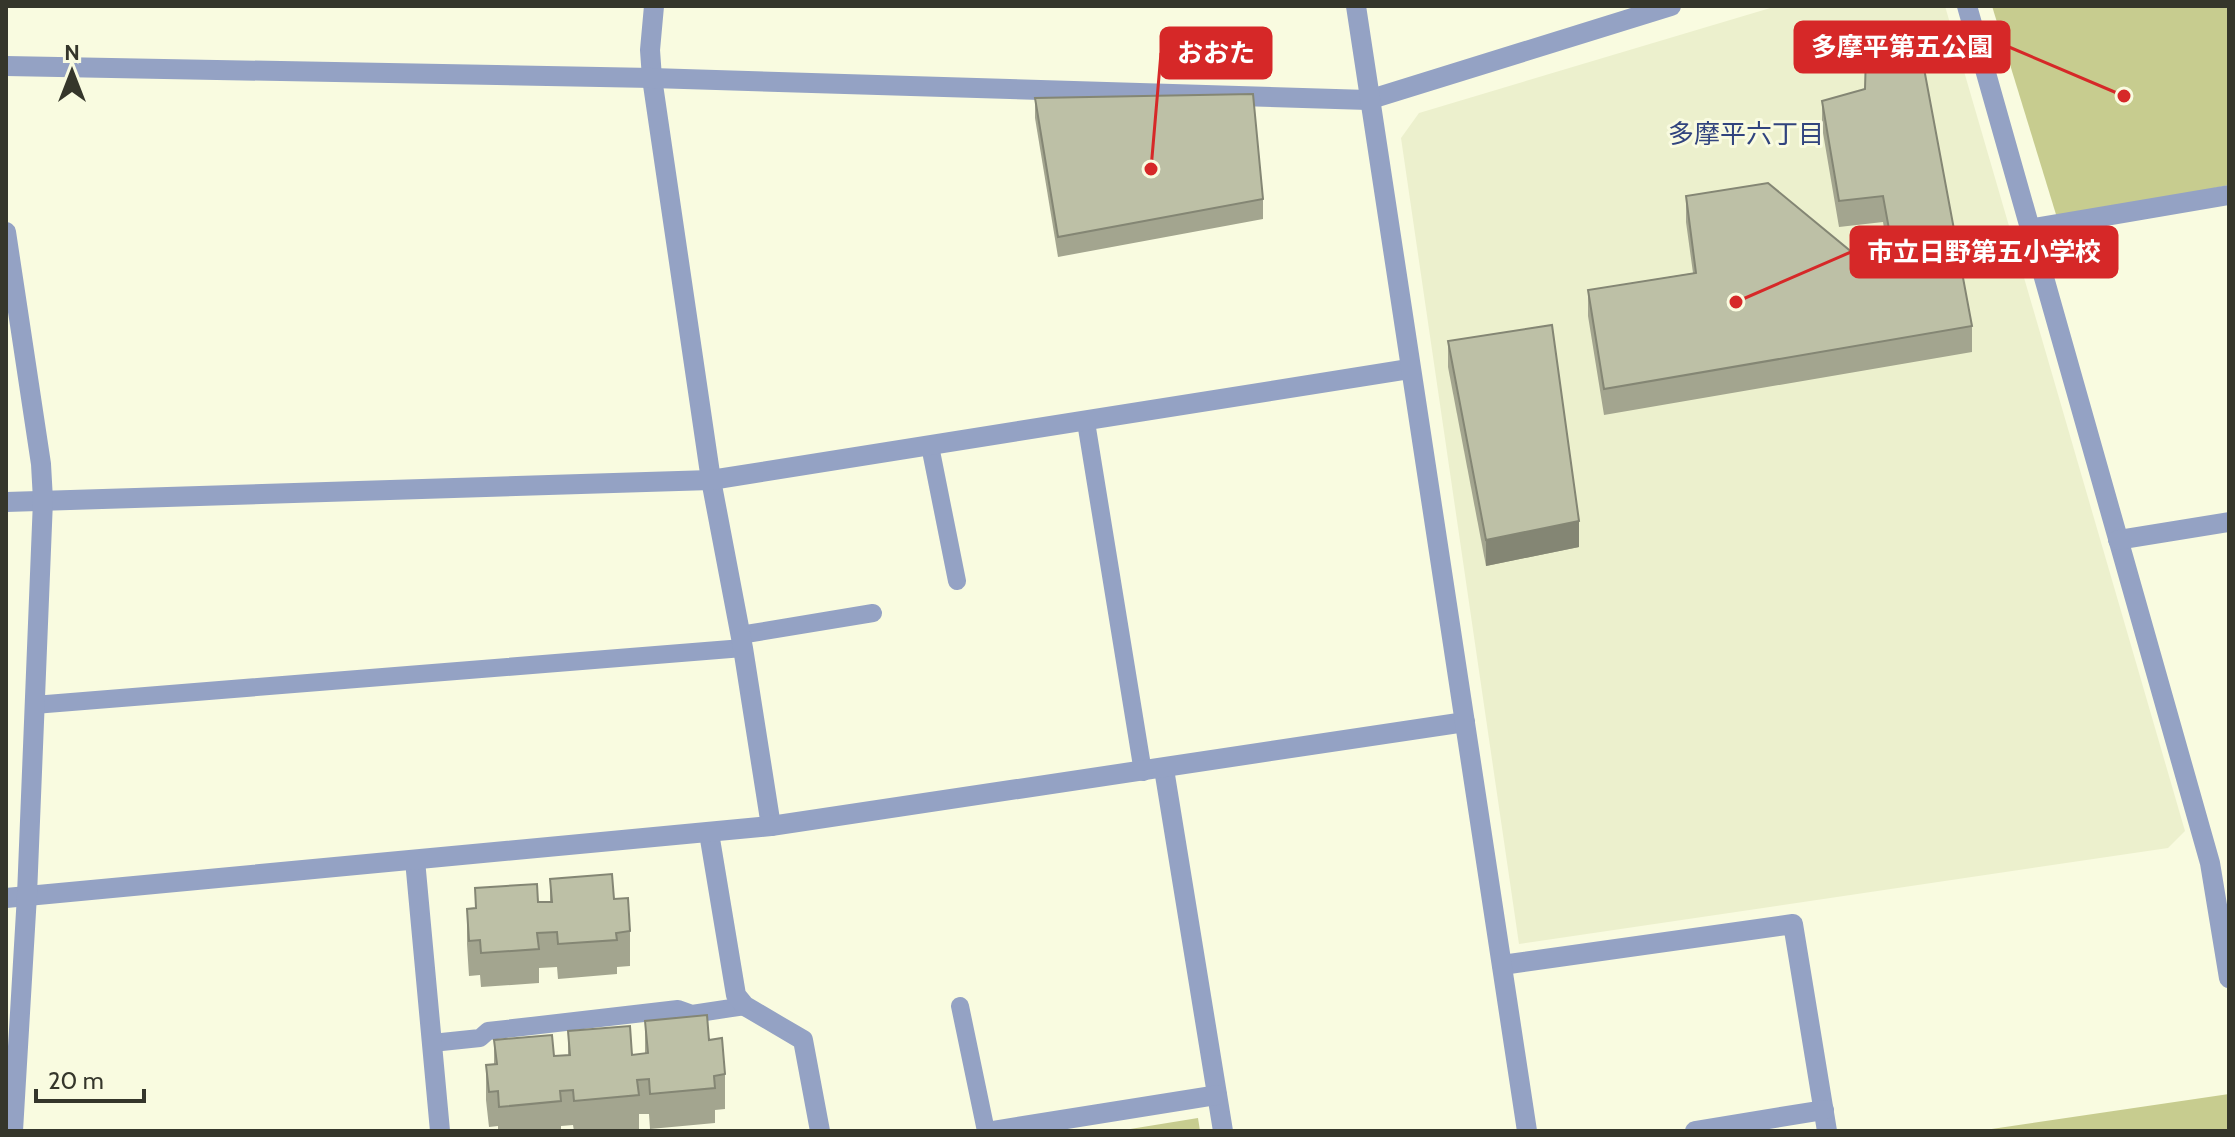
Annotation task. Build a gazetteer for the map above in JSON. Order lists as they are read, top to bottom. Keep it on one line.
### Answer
{"districts":["多摩平六丁目"],"places":["多摩平第五公園","おおた","市立日野第五小学校"],"scale_bar":"20 m","north":"top"}
